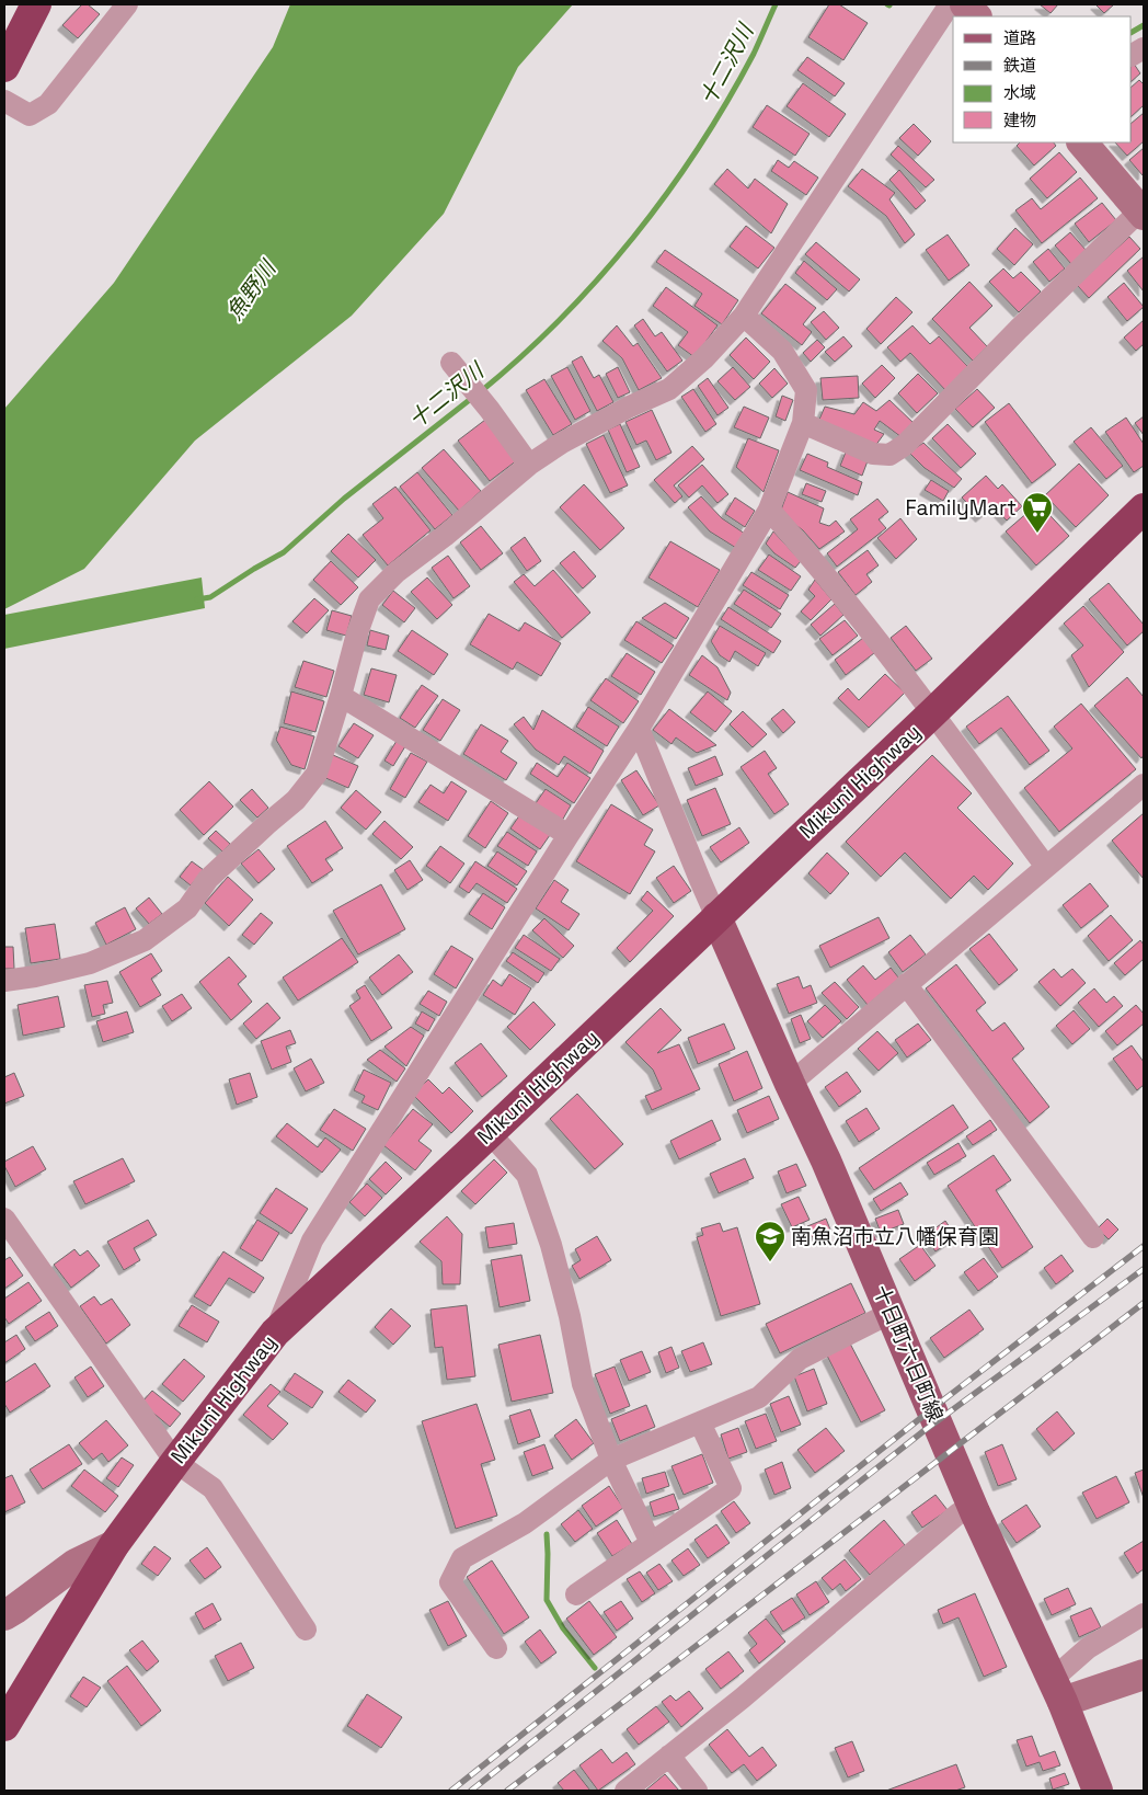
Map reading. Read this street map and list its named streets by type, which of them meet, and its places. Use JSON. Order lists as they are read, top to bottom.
{
  "streets": {
    "highway": ["Mikuni Highway"],
    "main road": ["十日町六日町線"]
  },
  "crossings": [
    ["Mikuni Highway", "十日町六日町線"]
  ],
  "water": ["十二沢川", "魚野川"],
  "places": {
    "supermarket": ["FamilyMart"],
    "school or university": ["南魚沼市立八幡保育園"]
  },
  "legend": [
    "道路",
    "鉄道",
    "水域",
    "建物"
  ]
}
